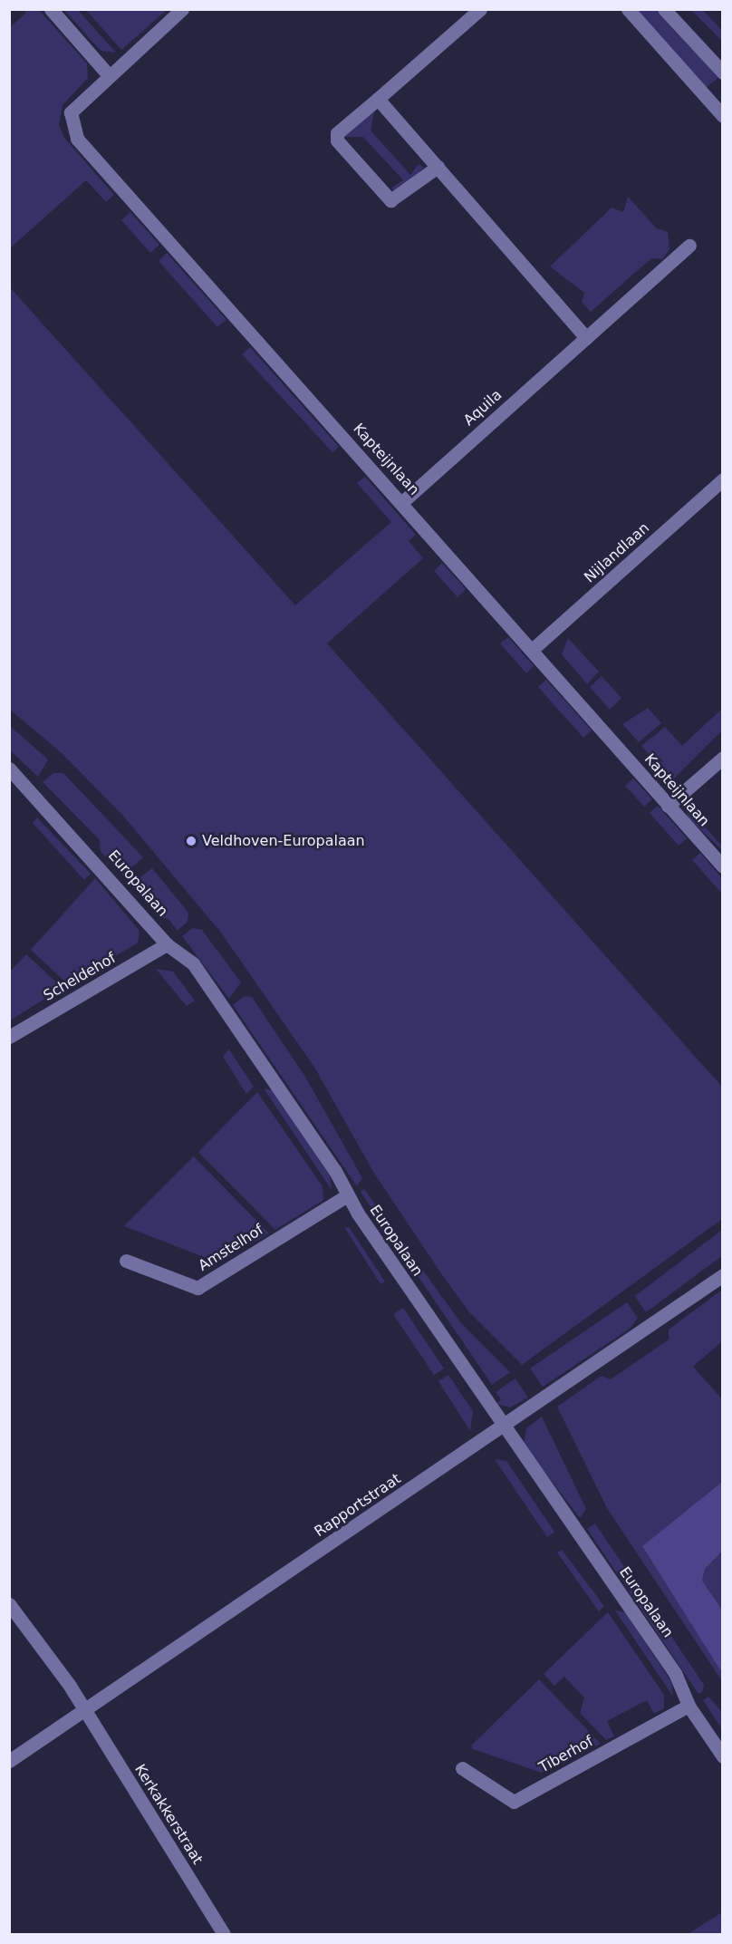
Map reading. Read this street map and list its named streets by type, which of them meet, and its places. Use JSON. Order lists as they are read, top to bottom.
{
  "streets": {
    "street": [
      "Aquila",
      "Kapteijnlaan",
      "Nijlandlaan",
      "Europalaan",
      "Scheldehof",
      "Amstelhof",
      "Rapportstraat",
      "Tiberhof",
      "Kerkakkerstraat"
    ]
  },
  "crossings": [
    ["Aquila", "Kapteijnlaan"],
    ["Kapteijnlaan", "Nijlandlaan"],
    ["Europalaan", "Scheldehof"],
    ["Europalaan", "Amstelhof"],
    ["Europalaan", "Rapportstraat"],
    ["Europalaan", "Tiberhof"],
    ["Rapportstraat", "Kerkakkerstraat"]
  ],
  "places": ["Veldhoven-Europalaan"]
}
